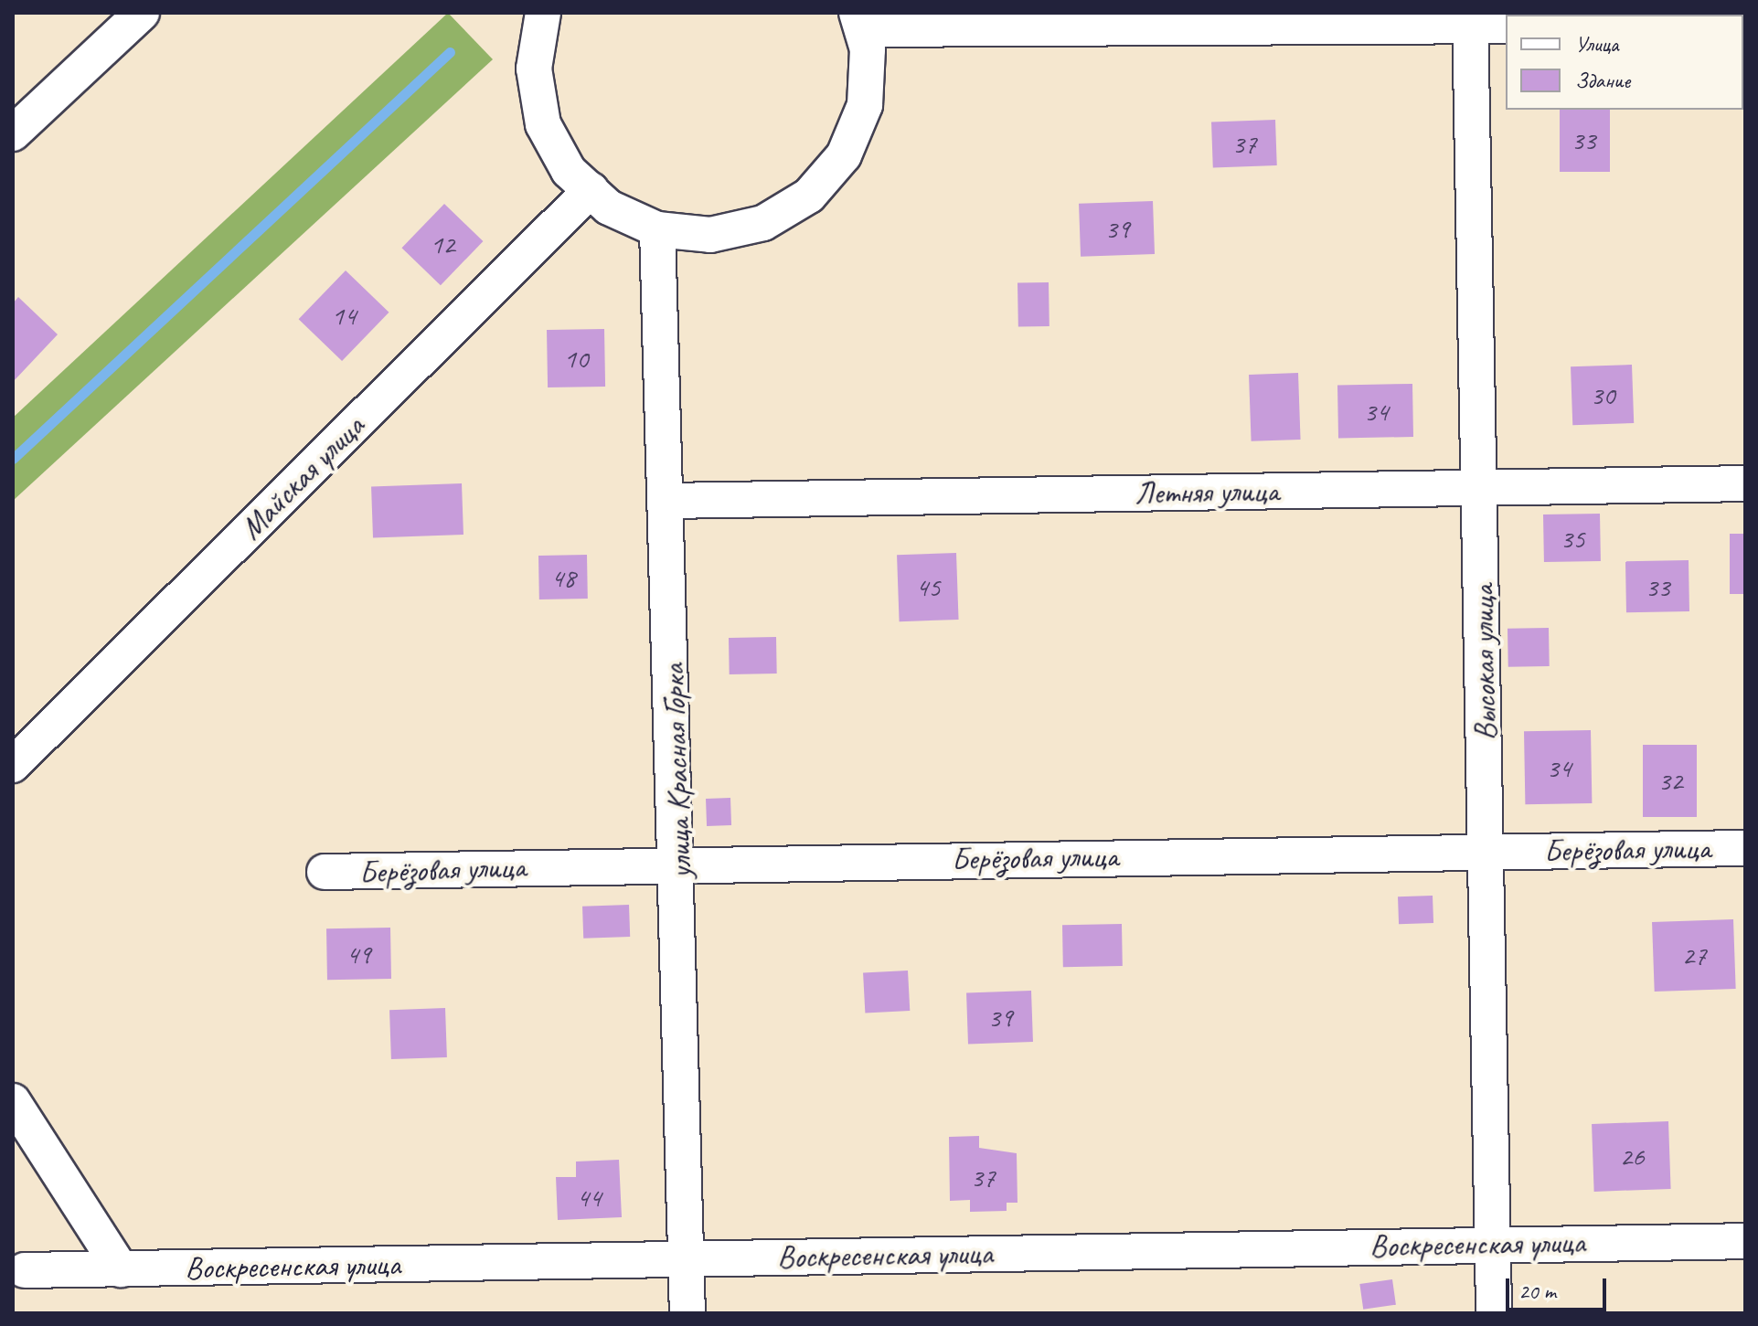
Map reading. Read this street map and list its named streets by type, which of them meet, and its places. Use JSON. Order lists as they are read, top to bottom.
{
  "streets": {
    "street": [
      "Майская улица",
      "Летняя улица",
      "Высокая улица",
      "улица Красная Горка",
      "Берёзовая улица",
      "Воскресенская улица"
    ]
  },
  "crossings": [
    ["Летняя улица", "Высокая улица"],
    ["Летняя улица", "улица Красная Горка"],
    ["Высокая улица", "Берёзовая улица"],
    ["Высокая улица", "Воскресенская улица"],
    ["улица Красная Горка", "Берёзовая улица"],
    ["улица Красная Горка", "Воскресенская улица"]
  ],
  "house_numbers": [
    "33",
    "37",
    "39",
    "12",
    "14",
    "10",
    "30",
    "34",
    "35",
    "48",
    "45",
    "33",
    "34",
    "32",
    "49",
    "27",
    "39",
    "26",
    "37",
    "44"
  ],
  "legend": ["Улица", "Здание"],
  "scale_bar": "20 m"
}
